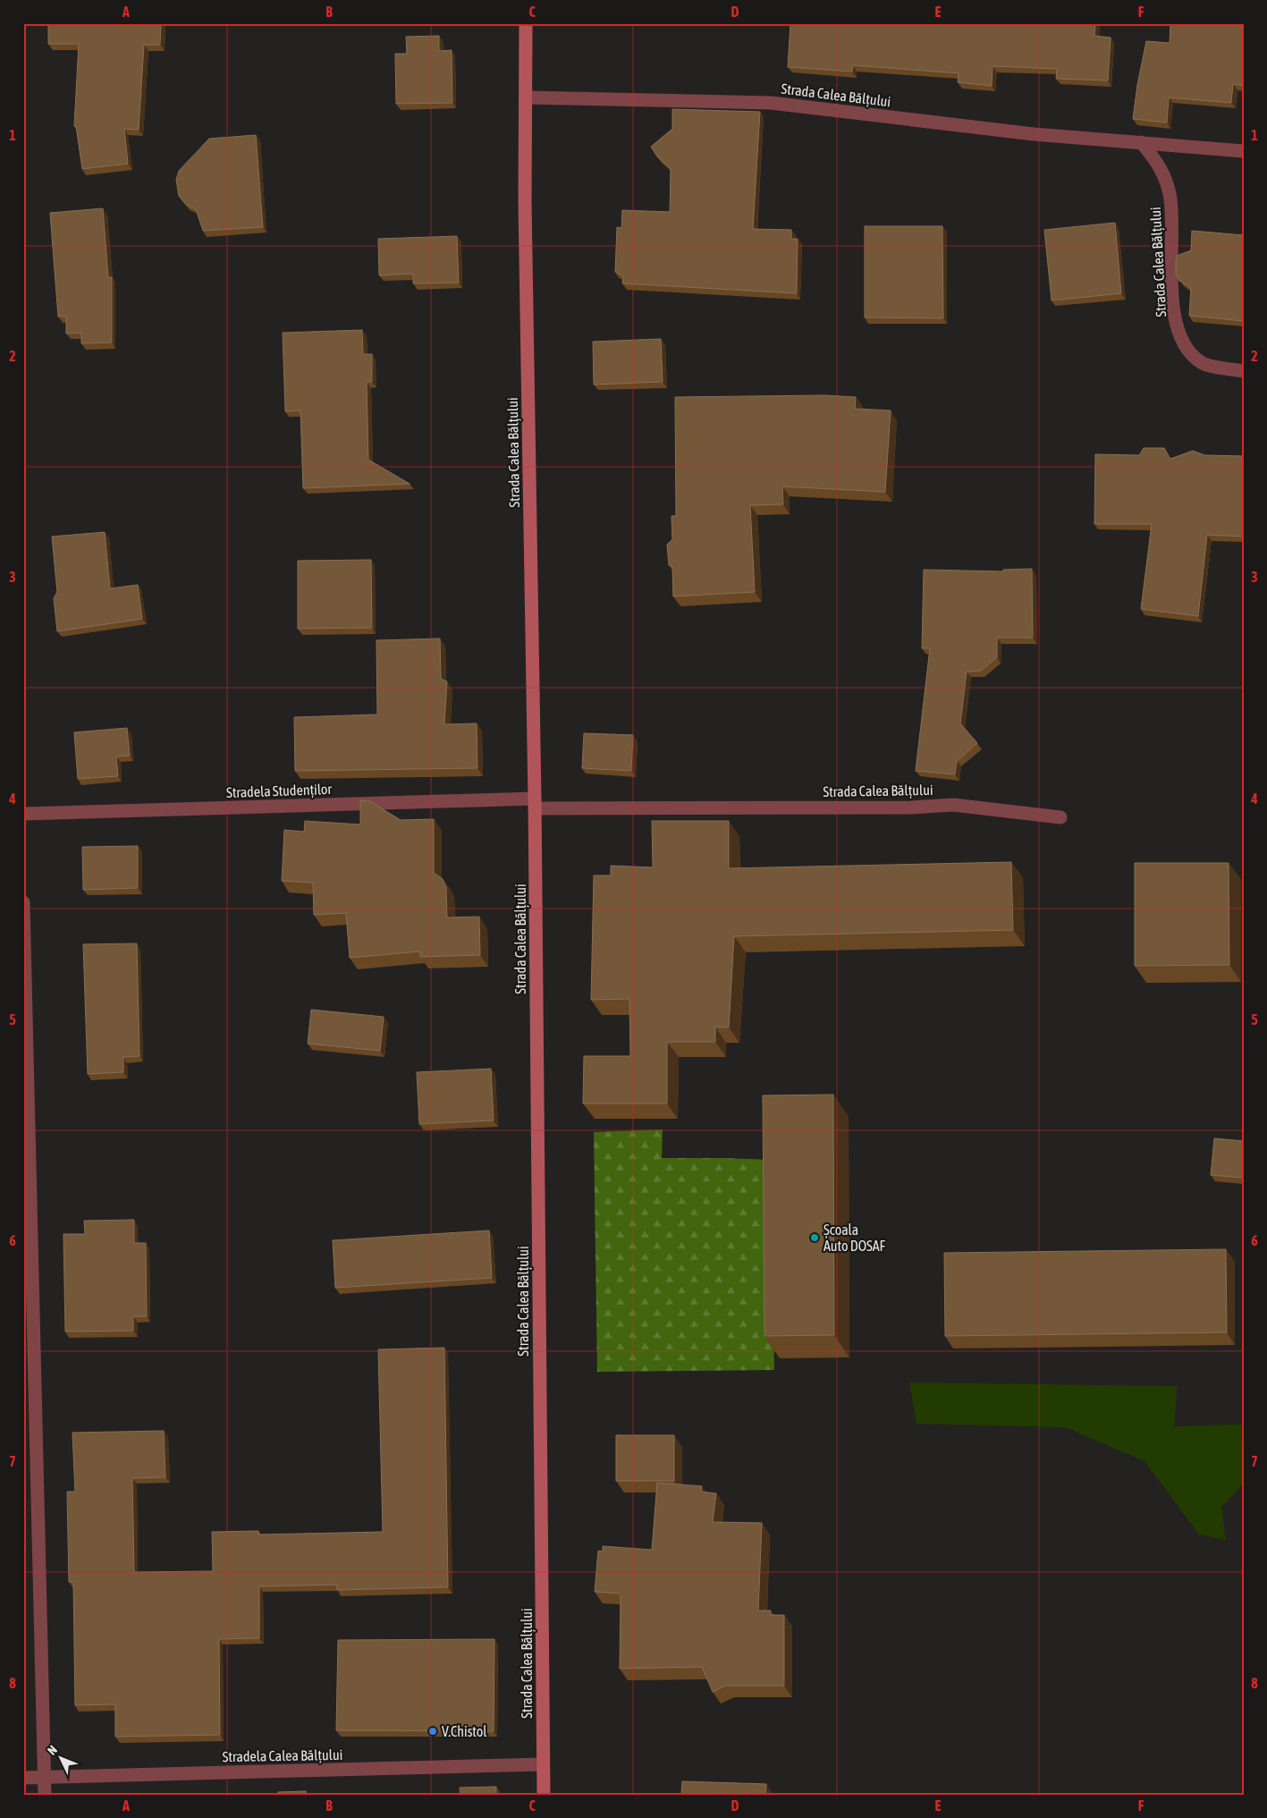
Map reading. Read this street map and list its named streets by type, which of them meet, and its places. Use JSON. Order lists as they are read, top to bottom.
{
  "streets": {
    "main road": ["Strada Calea Bălțului"],
    "street": ["Stradela Studenților", "Stradela Calea Bălțului"]
  },
  "crossings": [
    ["Strada Calea Bălțului", "Stradela Studenților"],
    ["Strada Calea Bălțului", "Stradela Calea Bălțului"]
  ],
  "places": ["Școala Auto DOSAF", "V.Chistol"],
  "north": "top left",
  "grid": {
    "columns": [
      "A",
      "B",
      "C",
      "D",
      "E",
      "F"
    ],
    "rows": [
      "1",
      "2",
      "3",
      "4",
      "5",
      "6",
      "7",
      "8"
    ]
  }
}
